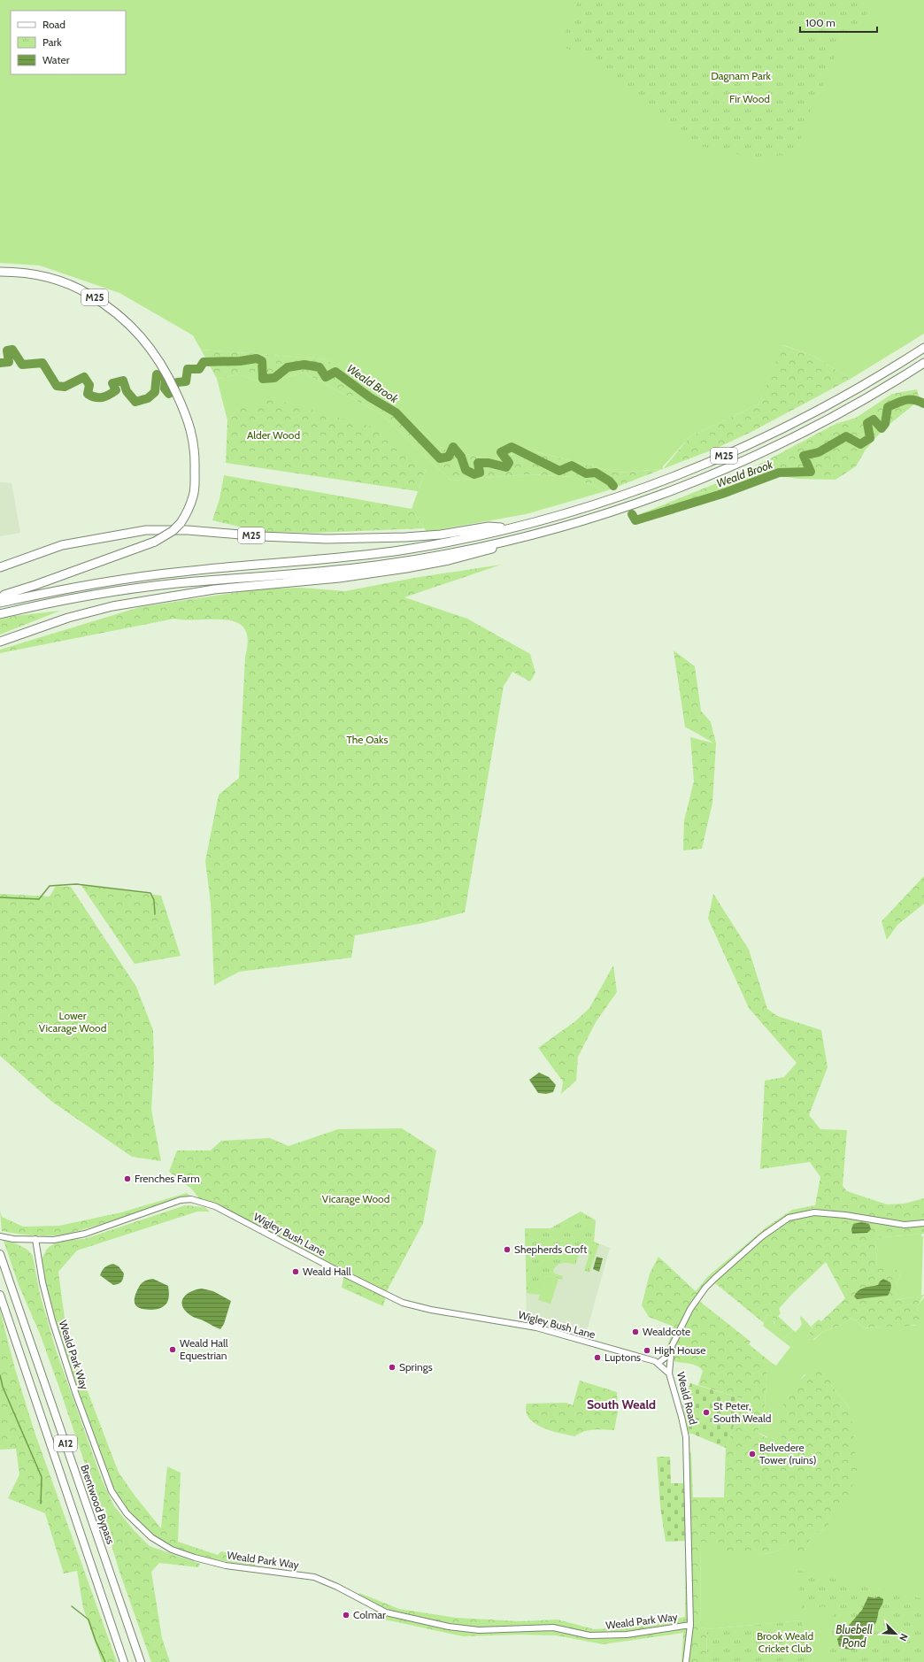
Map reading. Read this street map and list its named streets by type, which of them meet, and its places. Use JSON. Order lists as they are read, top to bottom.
{
  "streets": {
    "highway": ["M25", "A12", "Brentwood Bypass"],
    "street": ["Wigley Bush Lane", "Weald Park Way", "Weald Road"]
  },
  "crossings": [
    ["Wigley Bush Lane", "Weald Park Way"],
    ["Wigley Bush Lane", "Weald Road"],
    ["Weald Park Way", "Weald Road"]
  ],
  "districts": ["South Weald"],
  "water": ["Weald Brook", "Bluebell Pond"],
  "parks": [
    "Dagnam Park",
    "Fir Wood",
    "Alder Wood",
    "The Oaks",
    "Lower Vicarage Wood",
    "Vicarage Wood",
    "Brook Weald Cricket Club"
  ],
  "places": [
    "Frenches Farm",
    "Shepherds Croft",
    "Weald Hall",
    "Wealdcote",
    "Weald Hall Equestrian",
    "High House",
    "Luptons",
    "Springs",
    "St Peter, South Weald",
    "Belvedere Tower (ruins)",
    "Colmar"
  ],
  "legend": ["Road", "Park", "Water"],
  "scale_bar": "100 m",
  "north": "bottom right"
}
